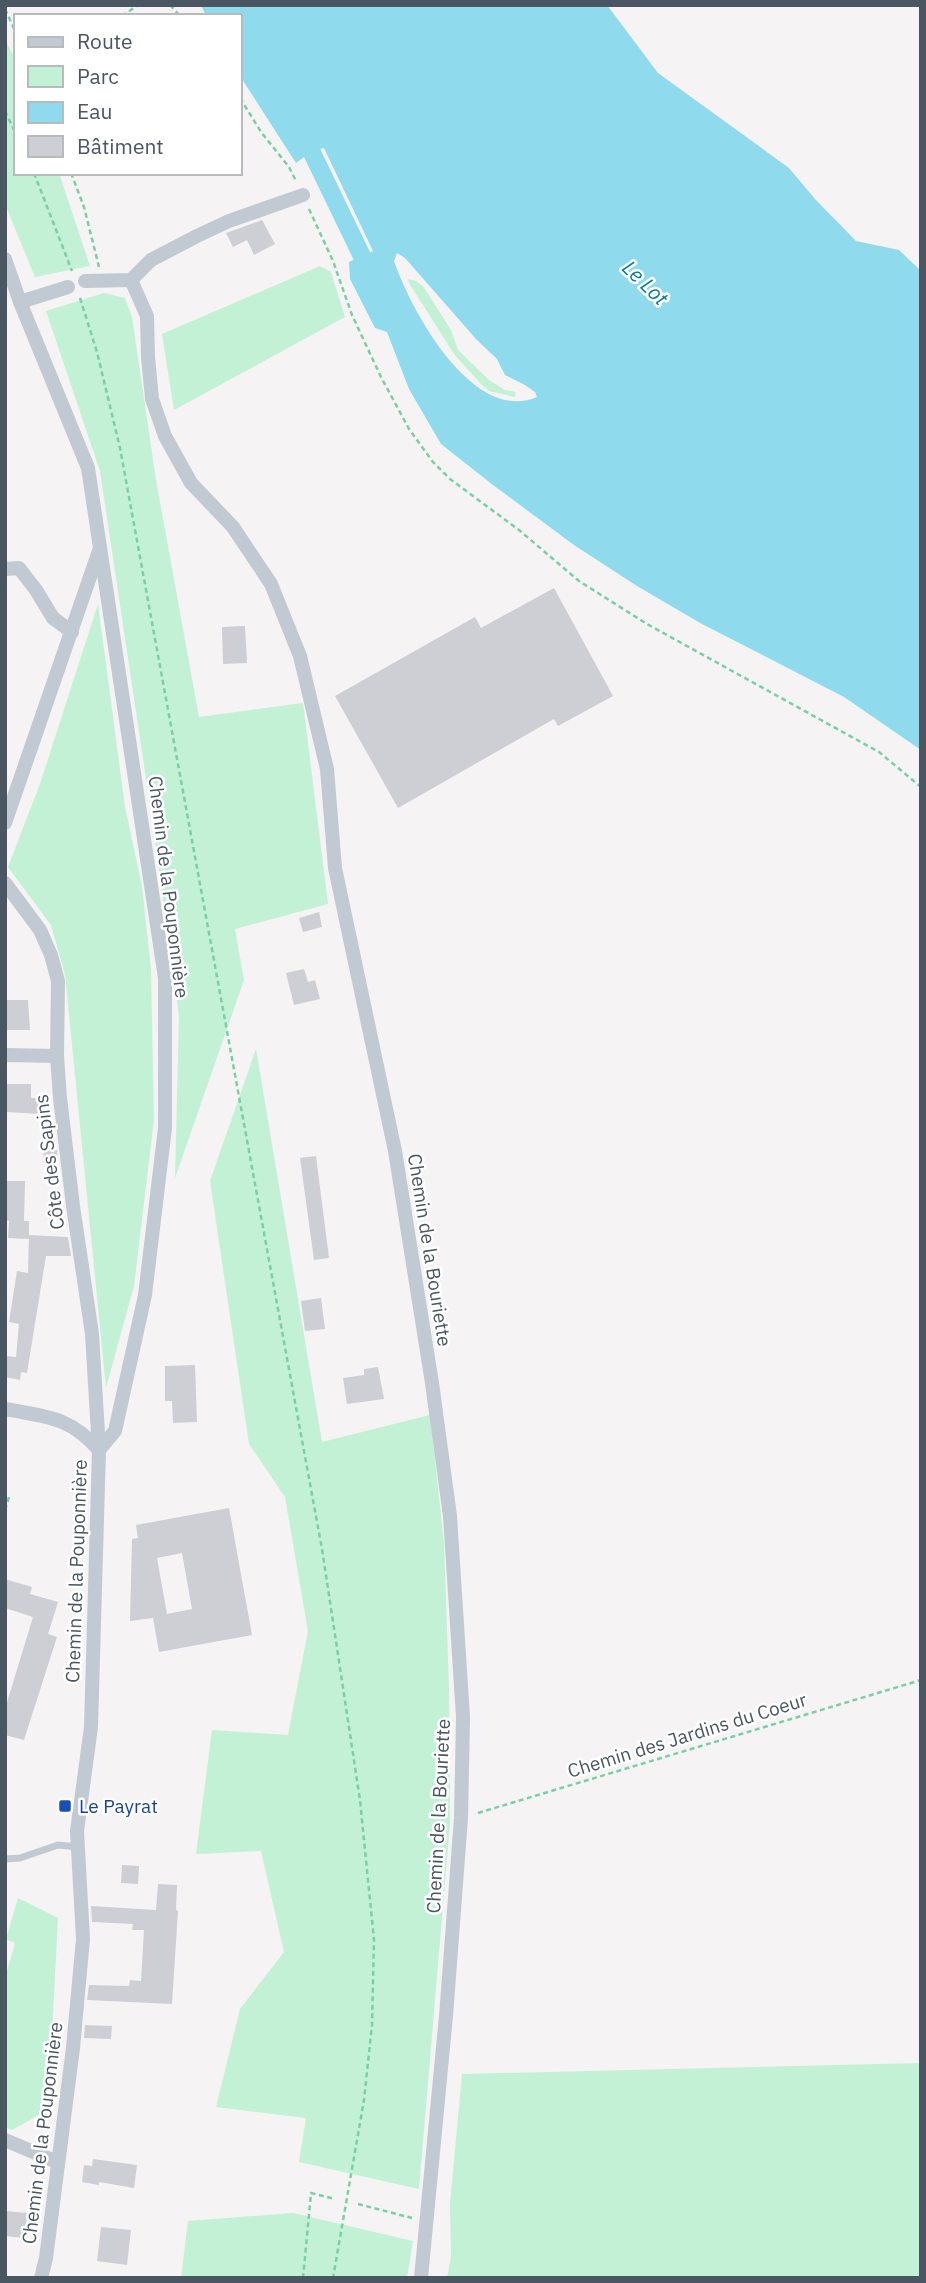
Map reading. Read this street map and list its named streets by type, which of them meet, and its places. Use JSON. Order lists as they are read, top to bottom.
{
  "streets": {
    "street": ["Chemin de la Pouponnière", "Côte des Sapins", "Chemin de la Bouriette"],
    "path": ["Chemin des Jardins du Coeur"]
  },
  "crossings": [
    ["Chemin de la Pouponnière", "Côte des Sapins"],
    ["Chemin de la Bouriette", "Chemin des Jardins du Coeur"]
  ],
  "water": ["Le Lot"],
  "places": {
    "transit": ["Le Payrat"]
  },
  "legend": [
    "Route",
    "Parc",
    "Eau",
    "Bâtiment"
  ]
}
